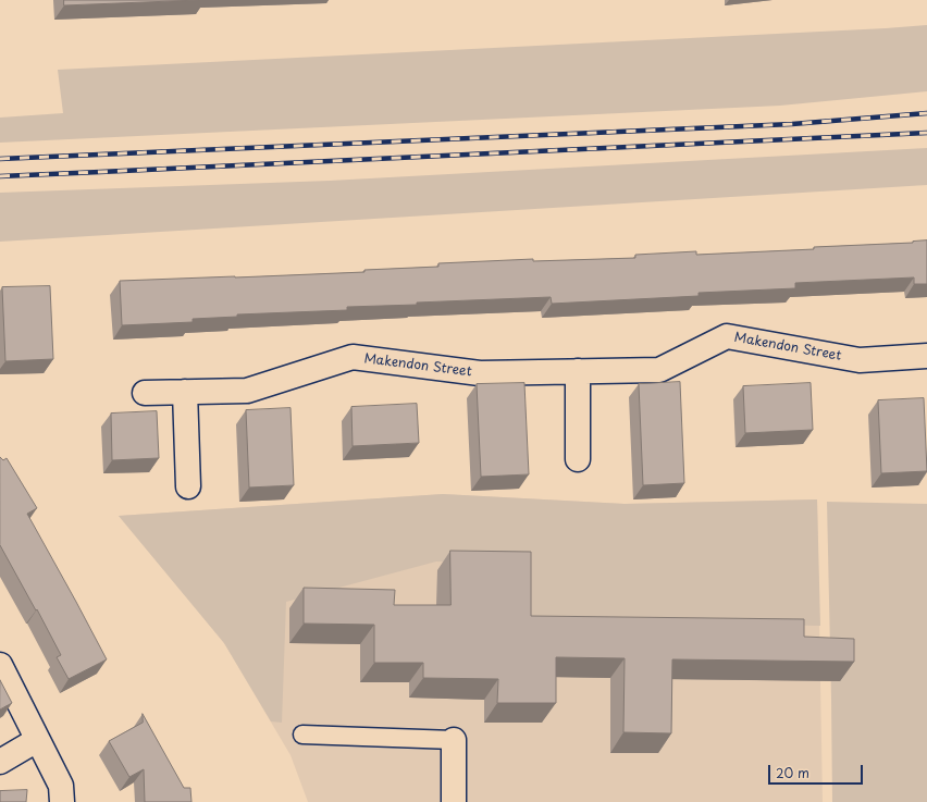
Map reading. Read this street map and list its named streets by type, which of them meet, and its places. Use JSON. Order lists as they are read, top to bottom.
{
  "streets": {
    "street": ["Makendon Street"]
  },
  "scale_bar": "20 m"
}
